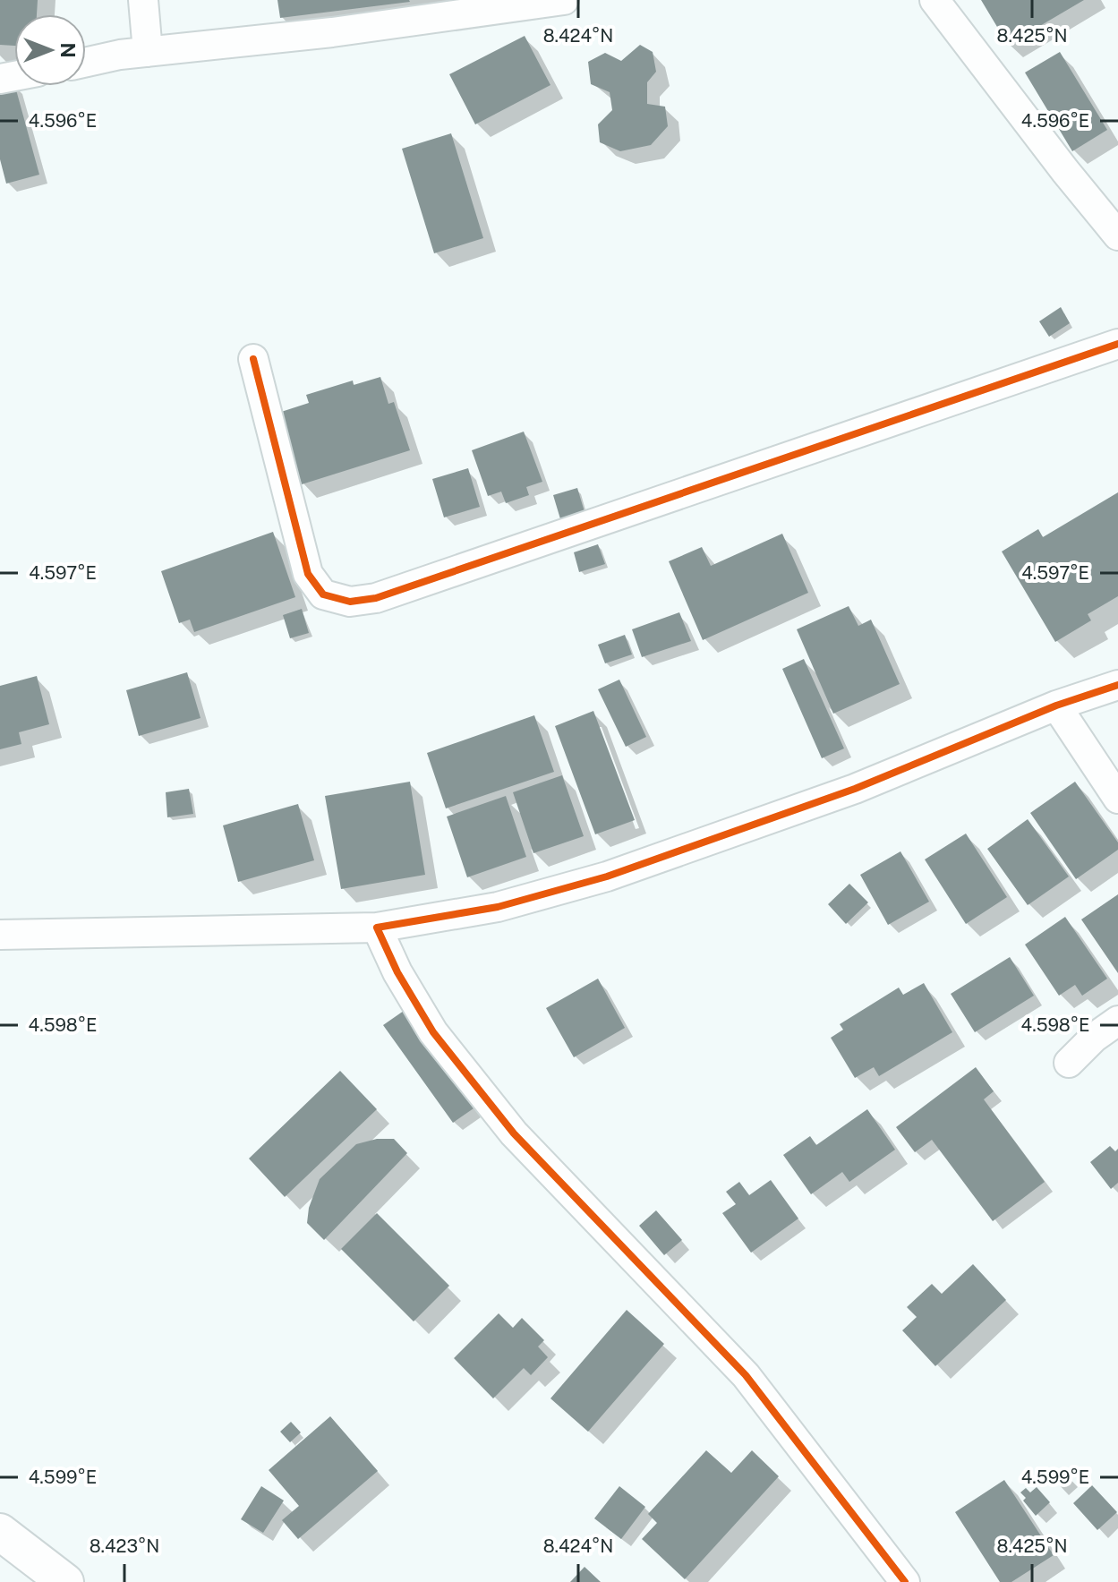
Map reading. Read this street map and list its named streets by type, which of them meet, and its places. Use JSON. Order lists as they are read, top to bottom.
{
  "north": "right",
  "coordinates": [
    "8.424°N",
    "8.425°N",
    "4.596°E",
    "4.597°E",
    "4.598°E",
    "4.599°E",
    "8.423°N"
  ]
}
